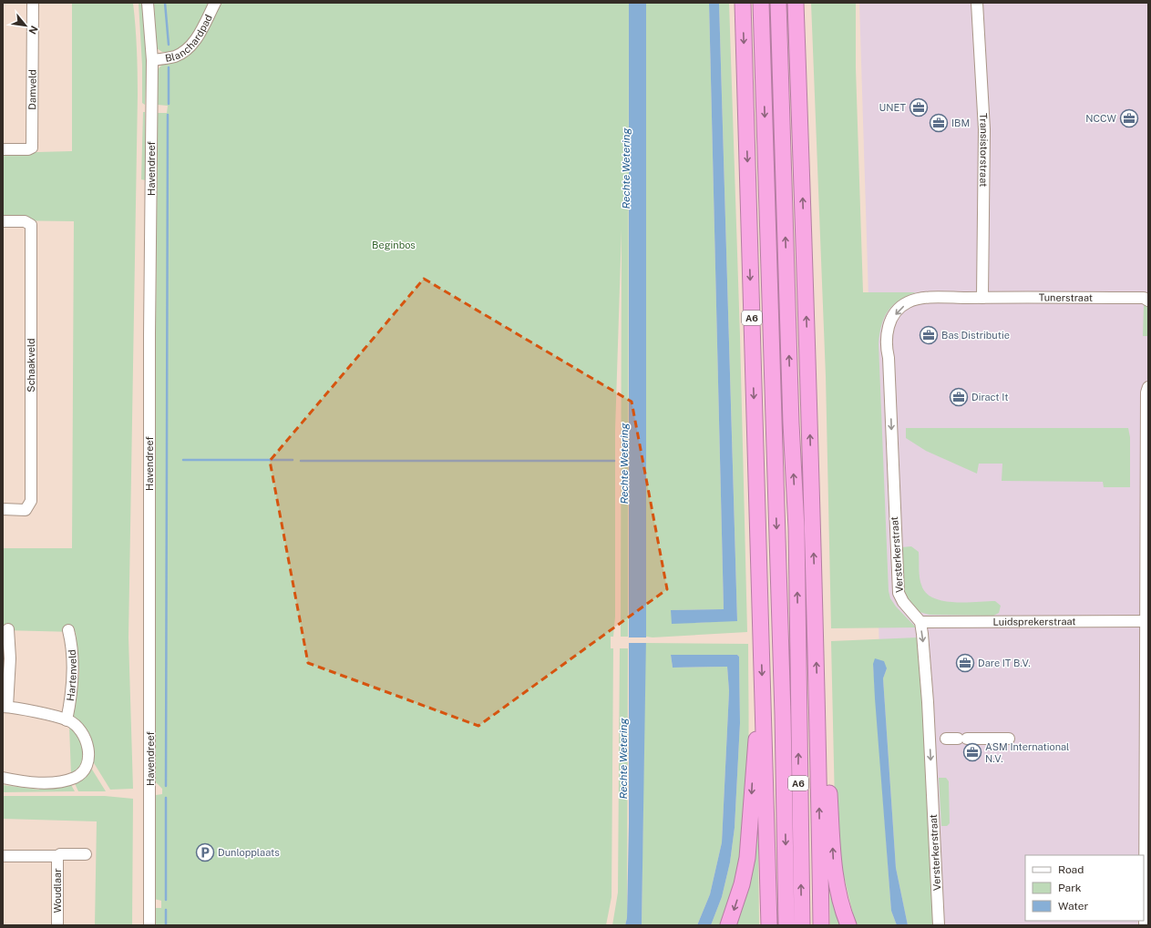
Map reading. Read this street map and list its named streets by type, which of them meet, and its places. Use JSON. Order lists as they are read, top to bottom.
{
  "streets": {
    "highway": ["A6"],
    "street": [
      "Blanchardpad",
      "Damveld",
      "Transistorstraat",
      "Havendreef",
      "Tunerstraat",
      "Schaakveld",
      "Versterkerstraat",
      "Luidsprekerstraat",
      "Hartenveld",
      "Woudlaar"
    ]
  },
  "crossings": [
    ["Blanchardpad", "Havendreef"],
    ["Transistorstraat", "Tunerstraat"],
    ["Transistorstraat", "Versterkerstraat"],
    ["Tunerstraat", "Versterkerstraat"],
    ["Versterkerstraat", "Luidsprekerstraat"]
  ],
  "one_way": ["Versterkerstraat"],
  "water": ["Rechte Wetering"],
  "parks": ["Beginbos"],
  "places": {
    "office": [
      "UNET",
      "NCCW",
      "IBM",
      "Bas Distributie",
      "Diract It",
      "Dare IT B.V.",
      "ASM International N.V."
    ],
    "parking": ["Dunlopplaats"]
  },
  "legend": ["Road", "Park", "Water"],
  "north": "bottom right"
}
